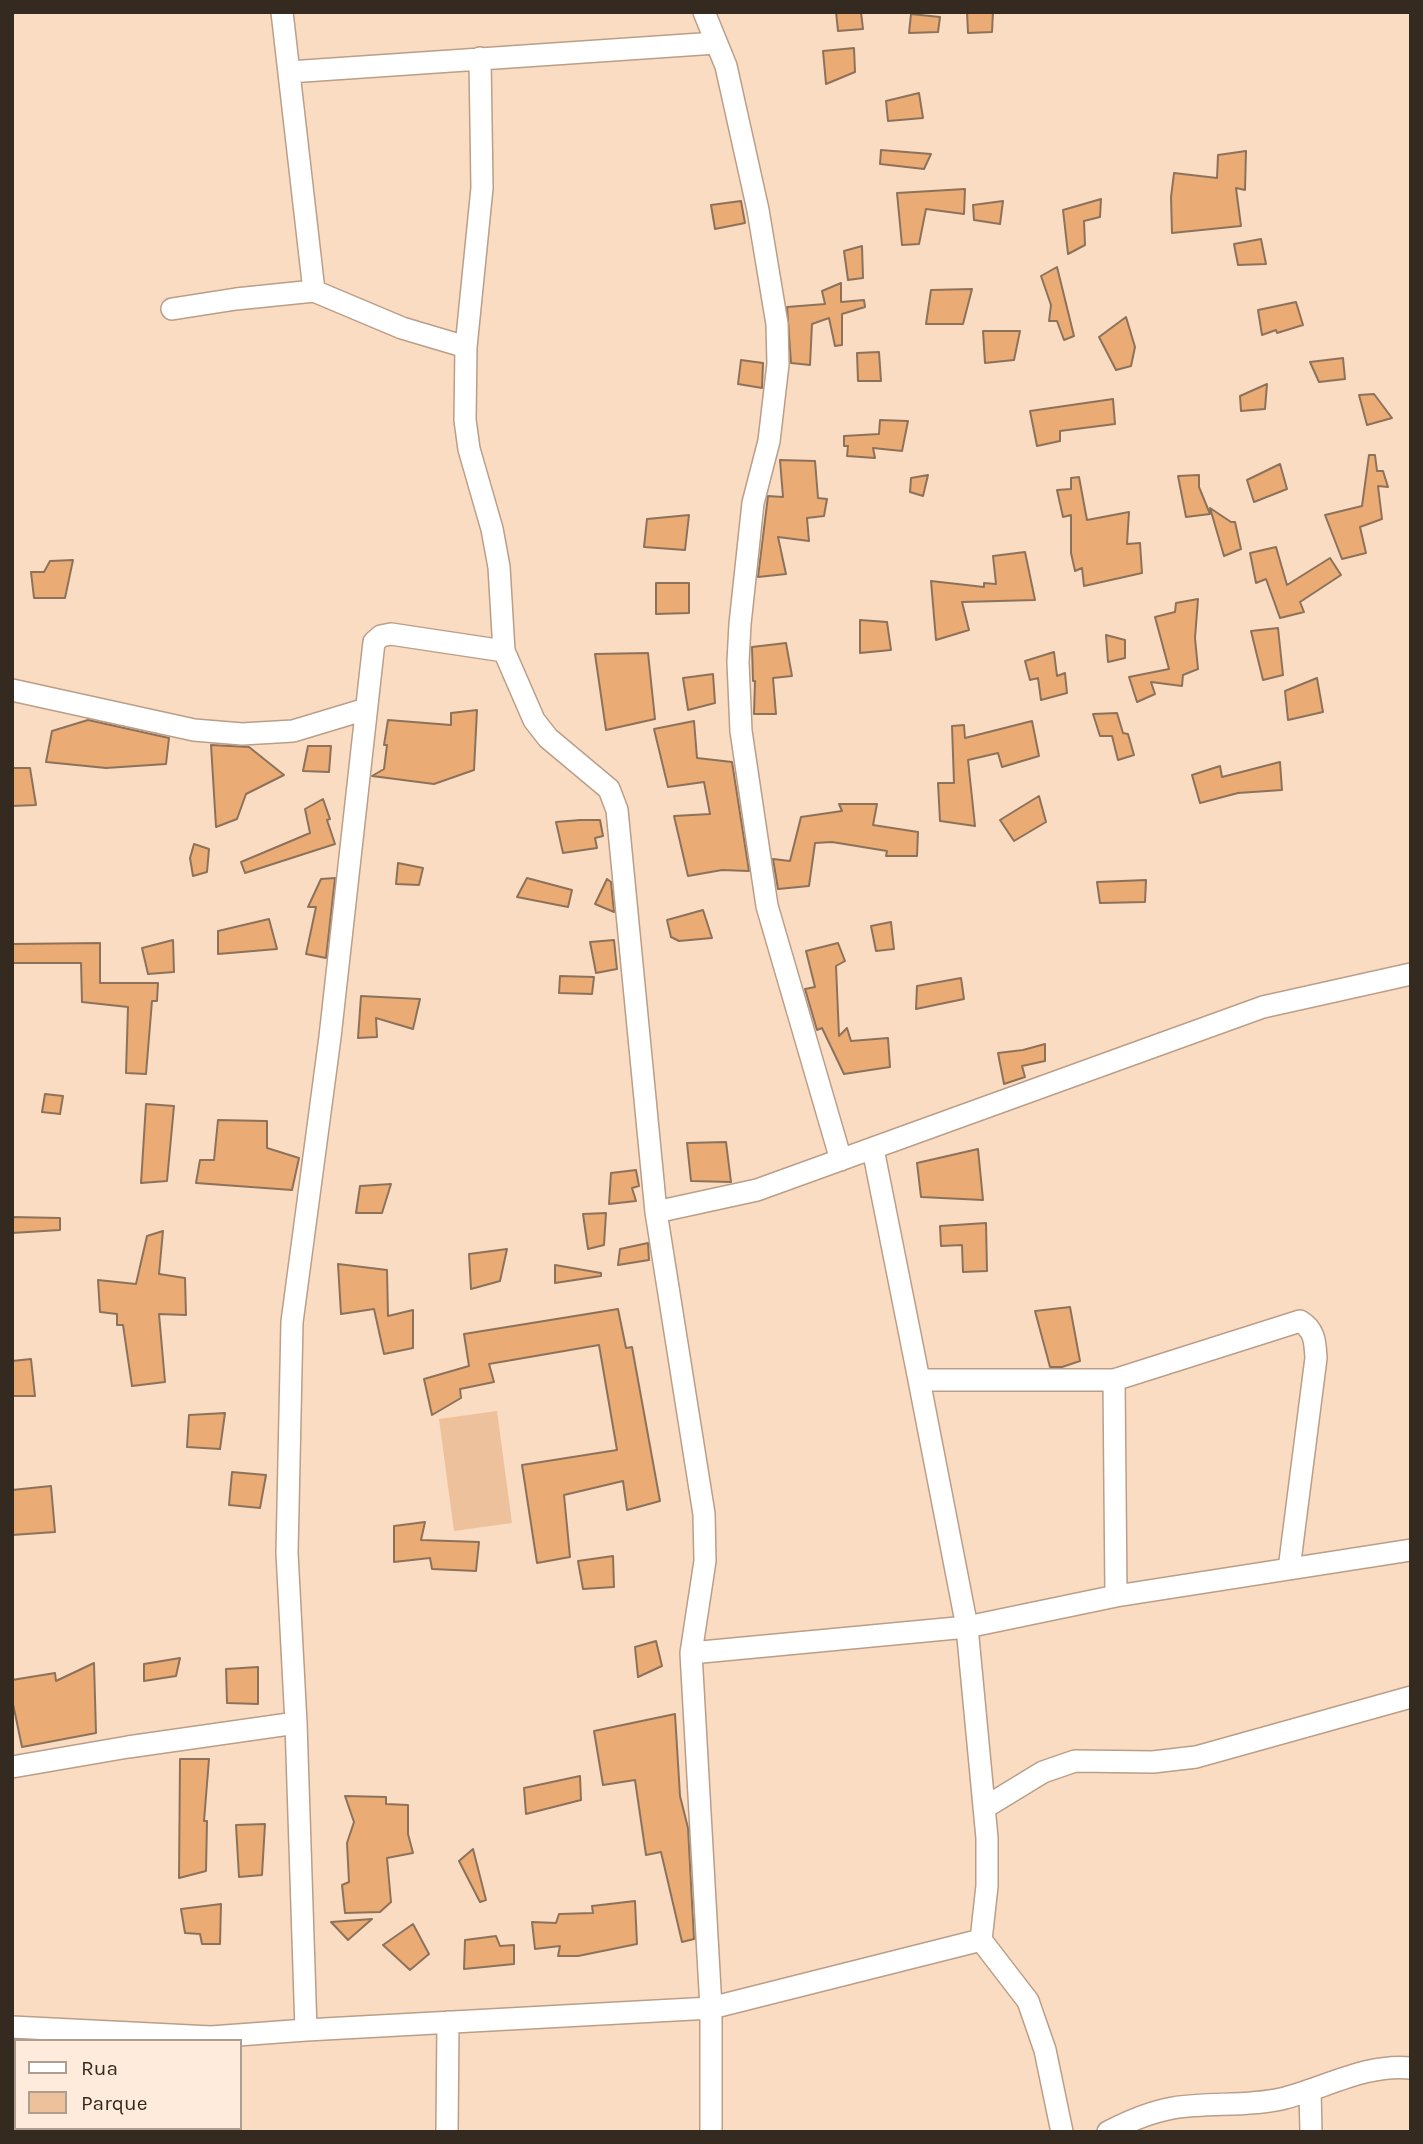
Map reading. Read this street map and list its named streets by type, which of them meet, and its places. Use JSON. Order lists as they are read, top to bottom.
{
  "legend": ["Rua", "Parque"]
}
